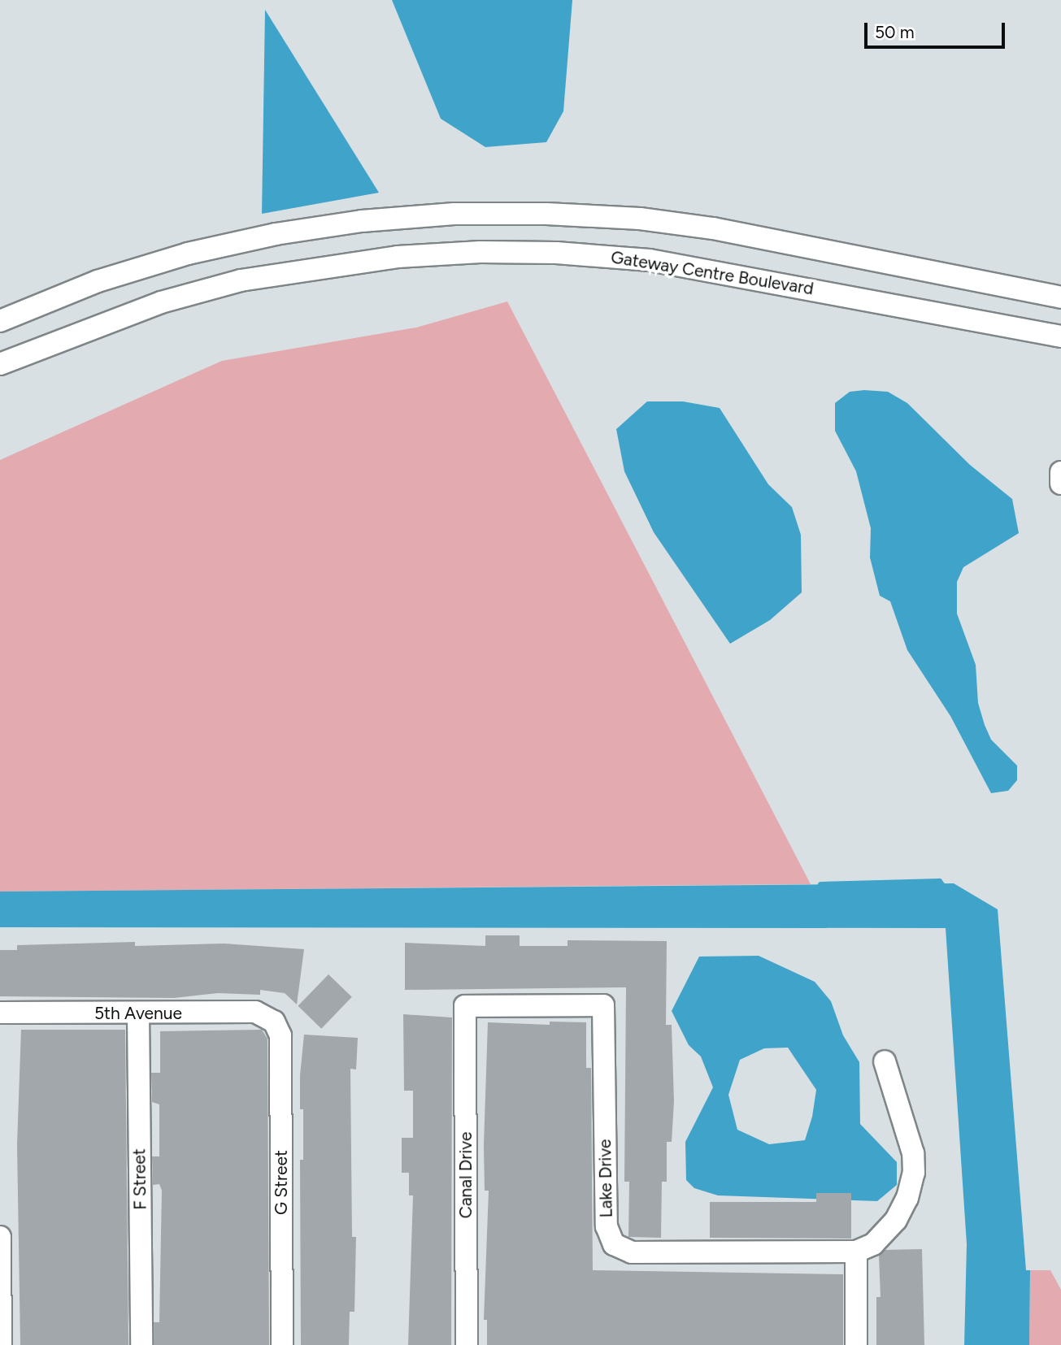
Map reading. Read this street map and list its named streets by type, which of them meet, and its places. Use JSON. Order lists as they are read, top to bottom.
{
  "streets": {
    "street": [
      "Gateway Centre Boulevard",
      "5th Avenue",
      "Canal Drive",
      "Lake Drive",
      "F Street",
      "G Street"
    ]
  },
  "crossings": [
    ["5th Avenue", "F Street"],
    ["5th Avenue", "G Street"],
    ["Canal Drive", "Lake Drive"]
  ],
  "scale_bar": "50 m"
}
